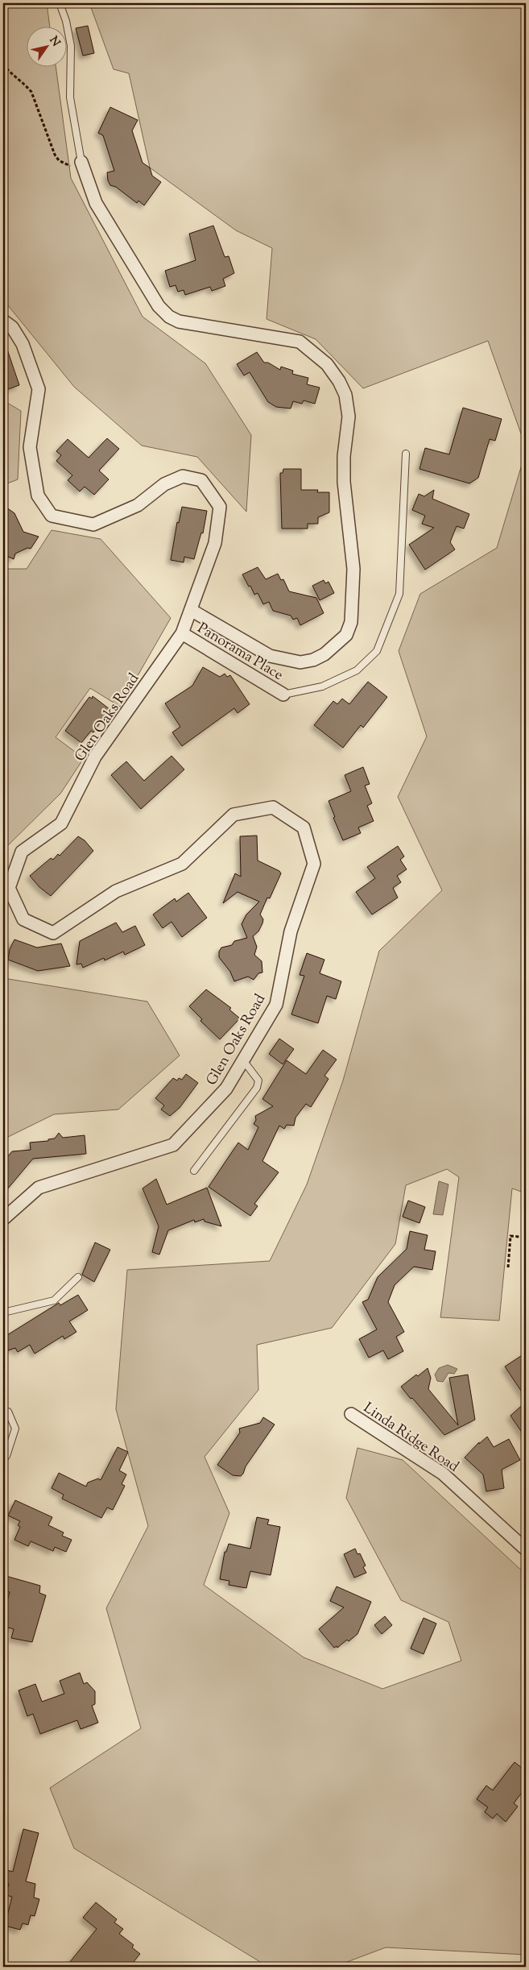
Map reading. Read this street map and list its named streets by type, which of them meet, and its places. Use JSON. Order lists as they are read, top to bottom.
{
  "streets": {
    "street": ["Panorama Place", "Glen Oaks Road", "Linda Ridge Road"]
  },
  "crossings": [
    ["Panorama Place", "Glen Oaks Road"]
  ],
  "north": "top right"
}
